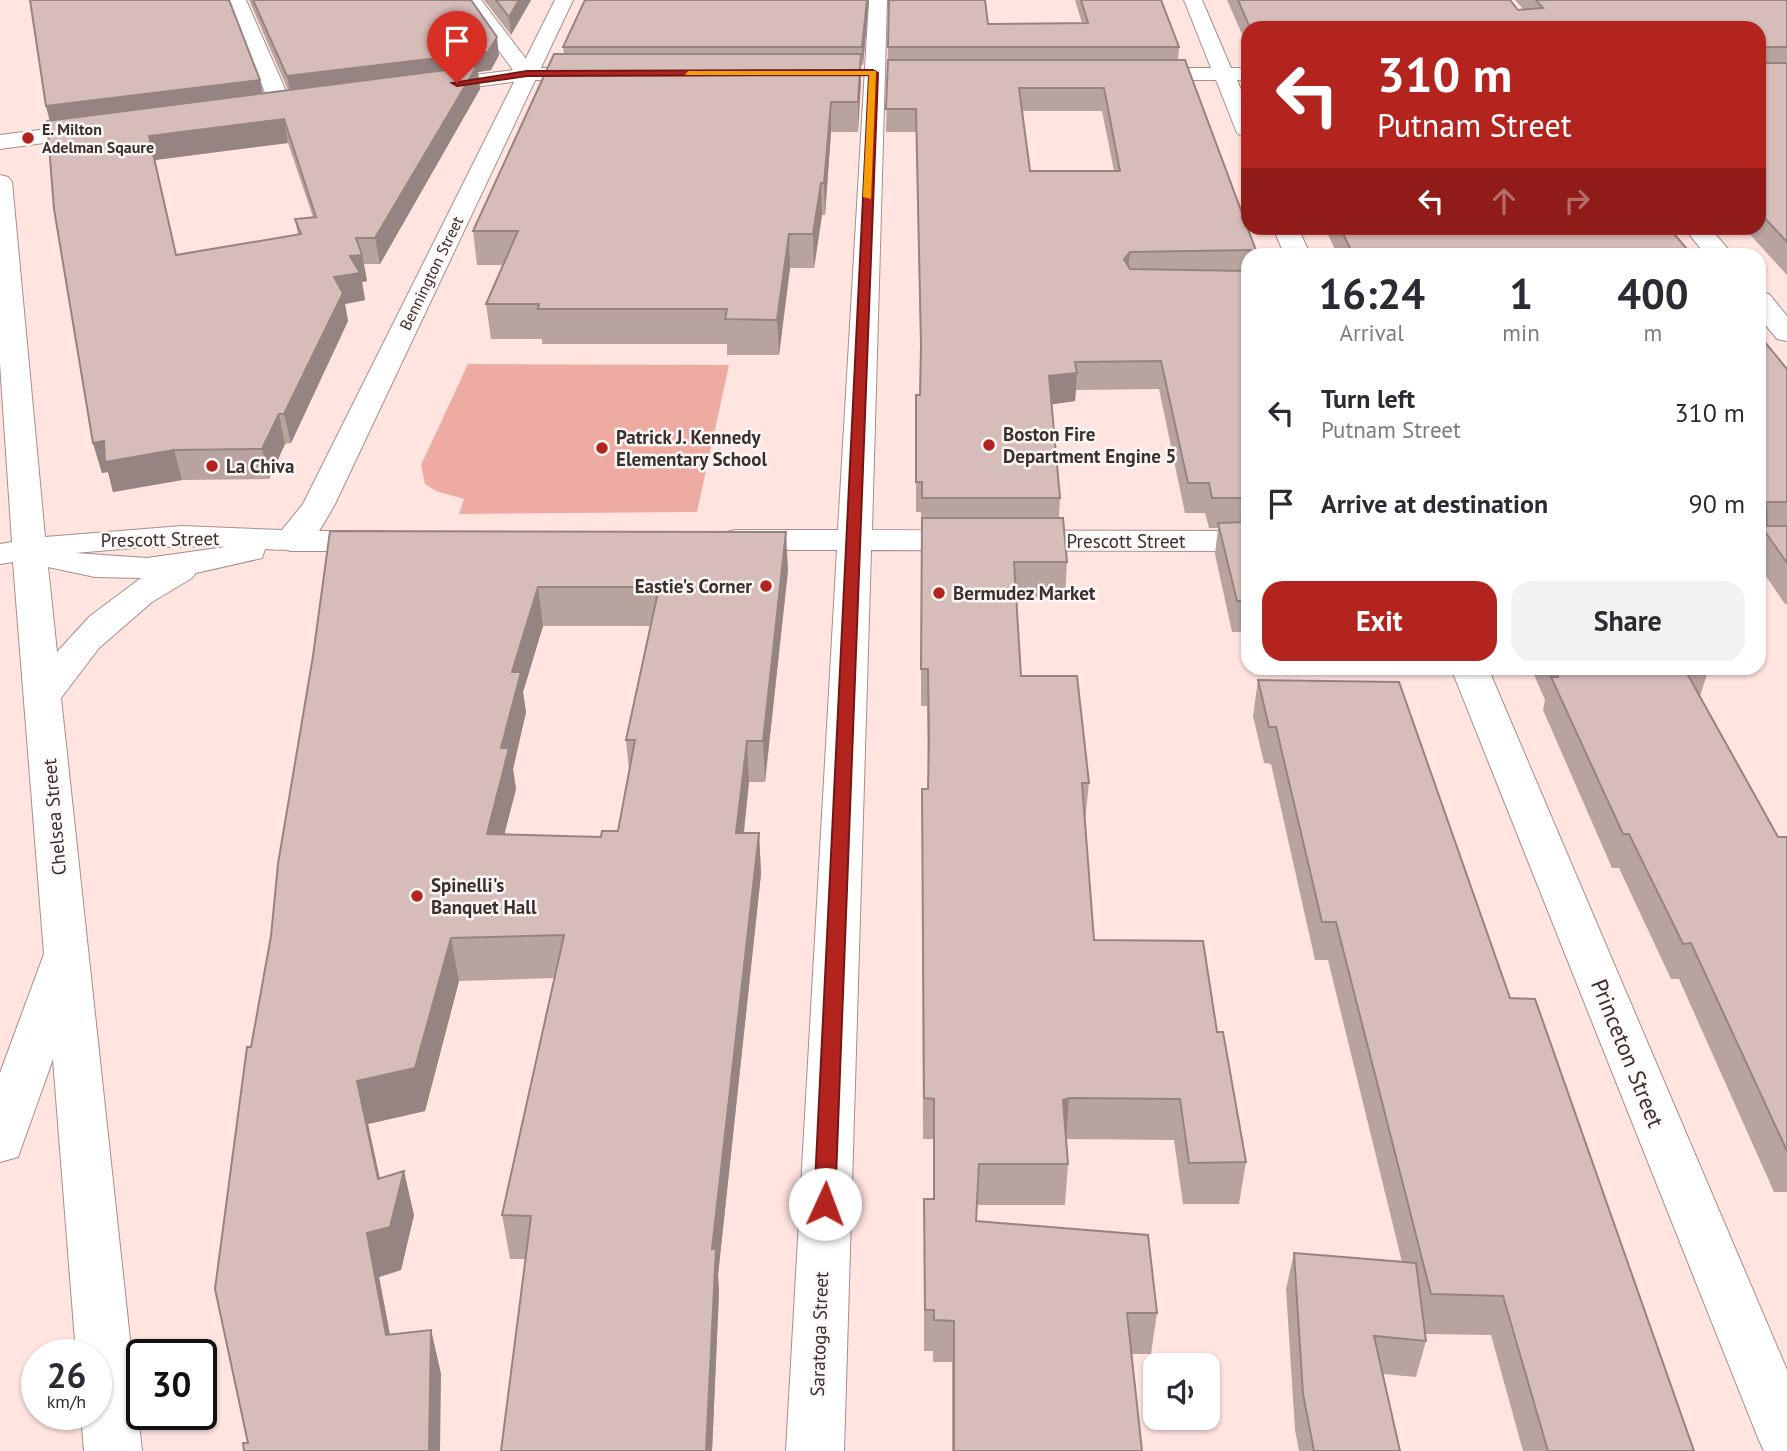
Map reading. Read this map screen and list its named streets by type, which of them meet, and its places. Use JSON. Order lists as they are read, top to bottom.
{
  "streets": {
    "street": [
      "Bennington Street",
      "Prescott Street",
      "Chelsea Street",
      "Princeton Street",
      "Saratoga Street"
    ]
  },
  "crossings": [
    ["Bennington Street", "Prescott Street"],
    ["Prescott Street", "Chelsea Street"],
    ["Prescott Street", "Saratoga Street"]
  ],
  "places": [
    "E. Milton Adelman Sqaure",
    "Boston Fire Department Engine 5",
    "Patrick J. Kennedy Elementary School",
    "La Chiva",
    "Eastie's Corner",
    "Bermudez Market",
    "Spinelli's Banquet Hall"
  ],
  "page": {
    "turn": ["310 m", "Putnam Street"],
    "eta": [
      "16:24",
      "Arrival",
      "1",
      "min",
      "400",
      "m"
    ],
    "list": [
      {
        "name": "Turn left",
        "note": "Putnam Street",
        "value": "310 m"
      },
      {
        "name": "Arrive at destination",
        "value": "90 m"
      }
    ],
    "buttons": ["Exit", "Share"],
    "speed": "26 km/h",
    "limit": "30"
  }
}
